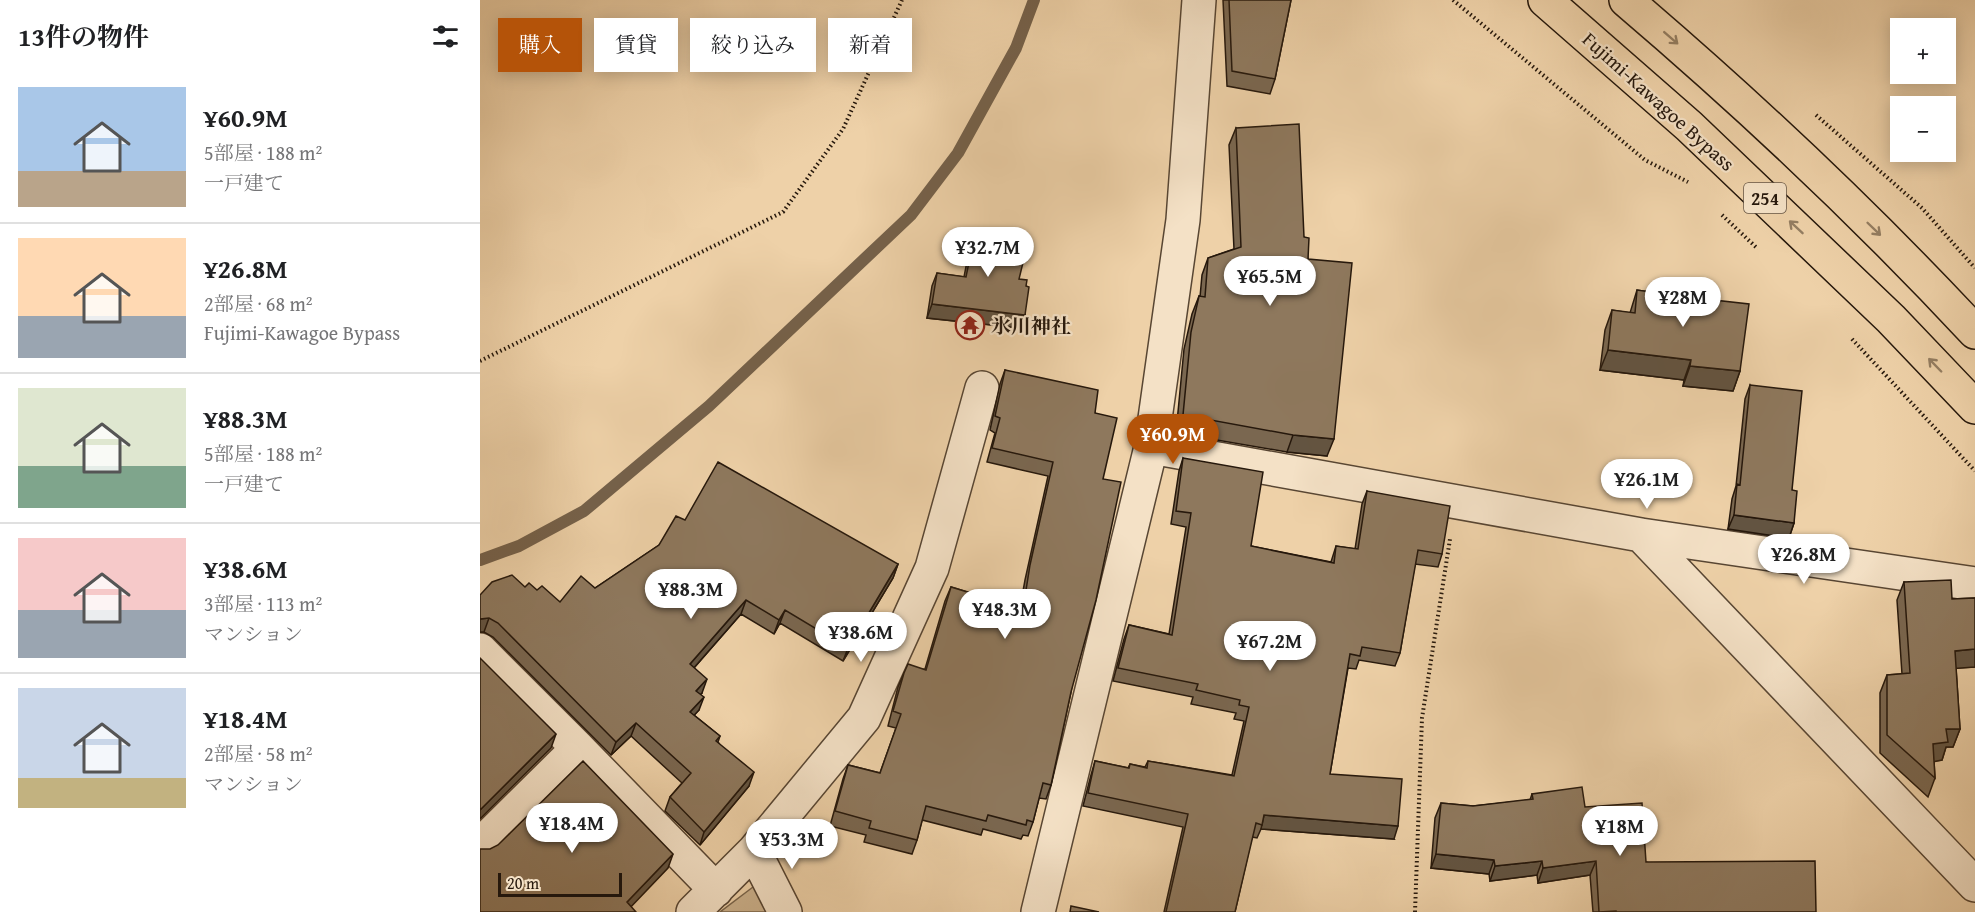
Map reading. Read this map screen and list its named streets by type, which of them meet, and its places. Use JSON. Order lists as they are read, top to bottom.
{
  "streets": {
    "highway": ["Fujimi-Kawagoe Bypass", "254"]
  },
  "places": {
    "temple": ["氷川神社"]
  },
  "scale_bar": "20 m",
  "page": {
    "heading": "13件の物件",
    "map_buttons": ["+", "−"],
    "chip": [
      "購入",
      "賃貸",
      "絞り込み",
      "新着"
    ],
    "list": [
      {
        "name": "¥60.9M",
        "note": "5部屋 · 188 m² · 一戸建て"
      },
      {
        "name": "¥26.8M",
        "note": "2部屋 · 68 m² · Fujimi-Kawagoe Bypass"
      },
      {
        "name": "¥88.3M",
        "note": "5部屋 · 188 m² · 一戸建て"
      },
      {
        "name": "¥38.6M",
        "note": "3部屋 · 113 m² · マンション"
      },
      {
        "name": "¥18.4M",
        "note": "2部屋 · 58 m² · マンション"
      }
    ],
    "price": [
      "¥32.7M",
      "¥65.5M",
      "¥28M",
      "¥60.9M",
      "¥26.1M",
      "¥26.8M",
      "¥88.3M",
      "¥48.3M",
      "¥38.6M",
      "¥67.2M",
      "¥18.4M",
      "¥18M",
      "¥53.3M"
    ],
    "scale": "20 m"
  }
}
